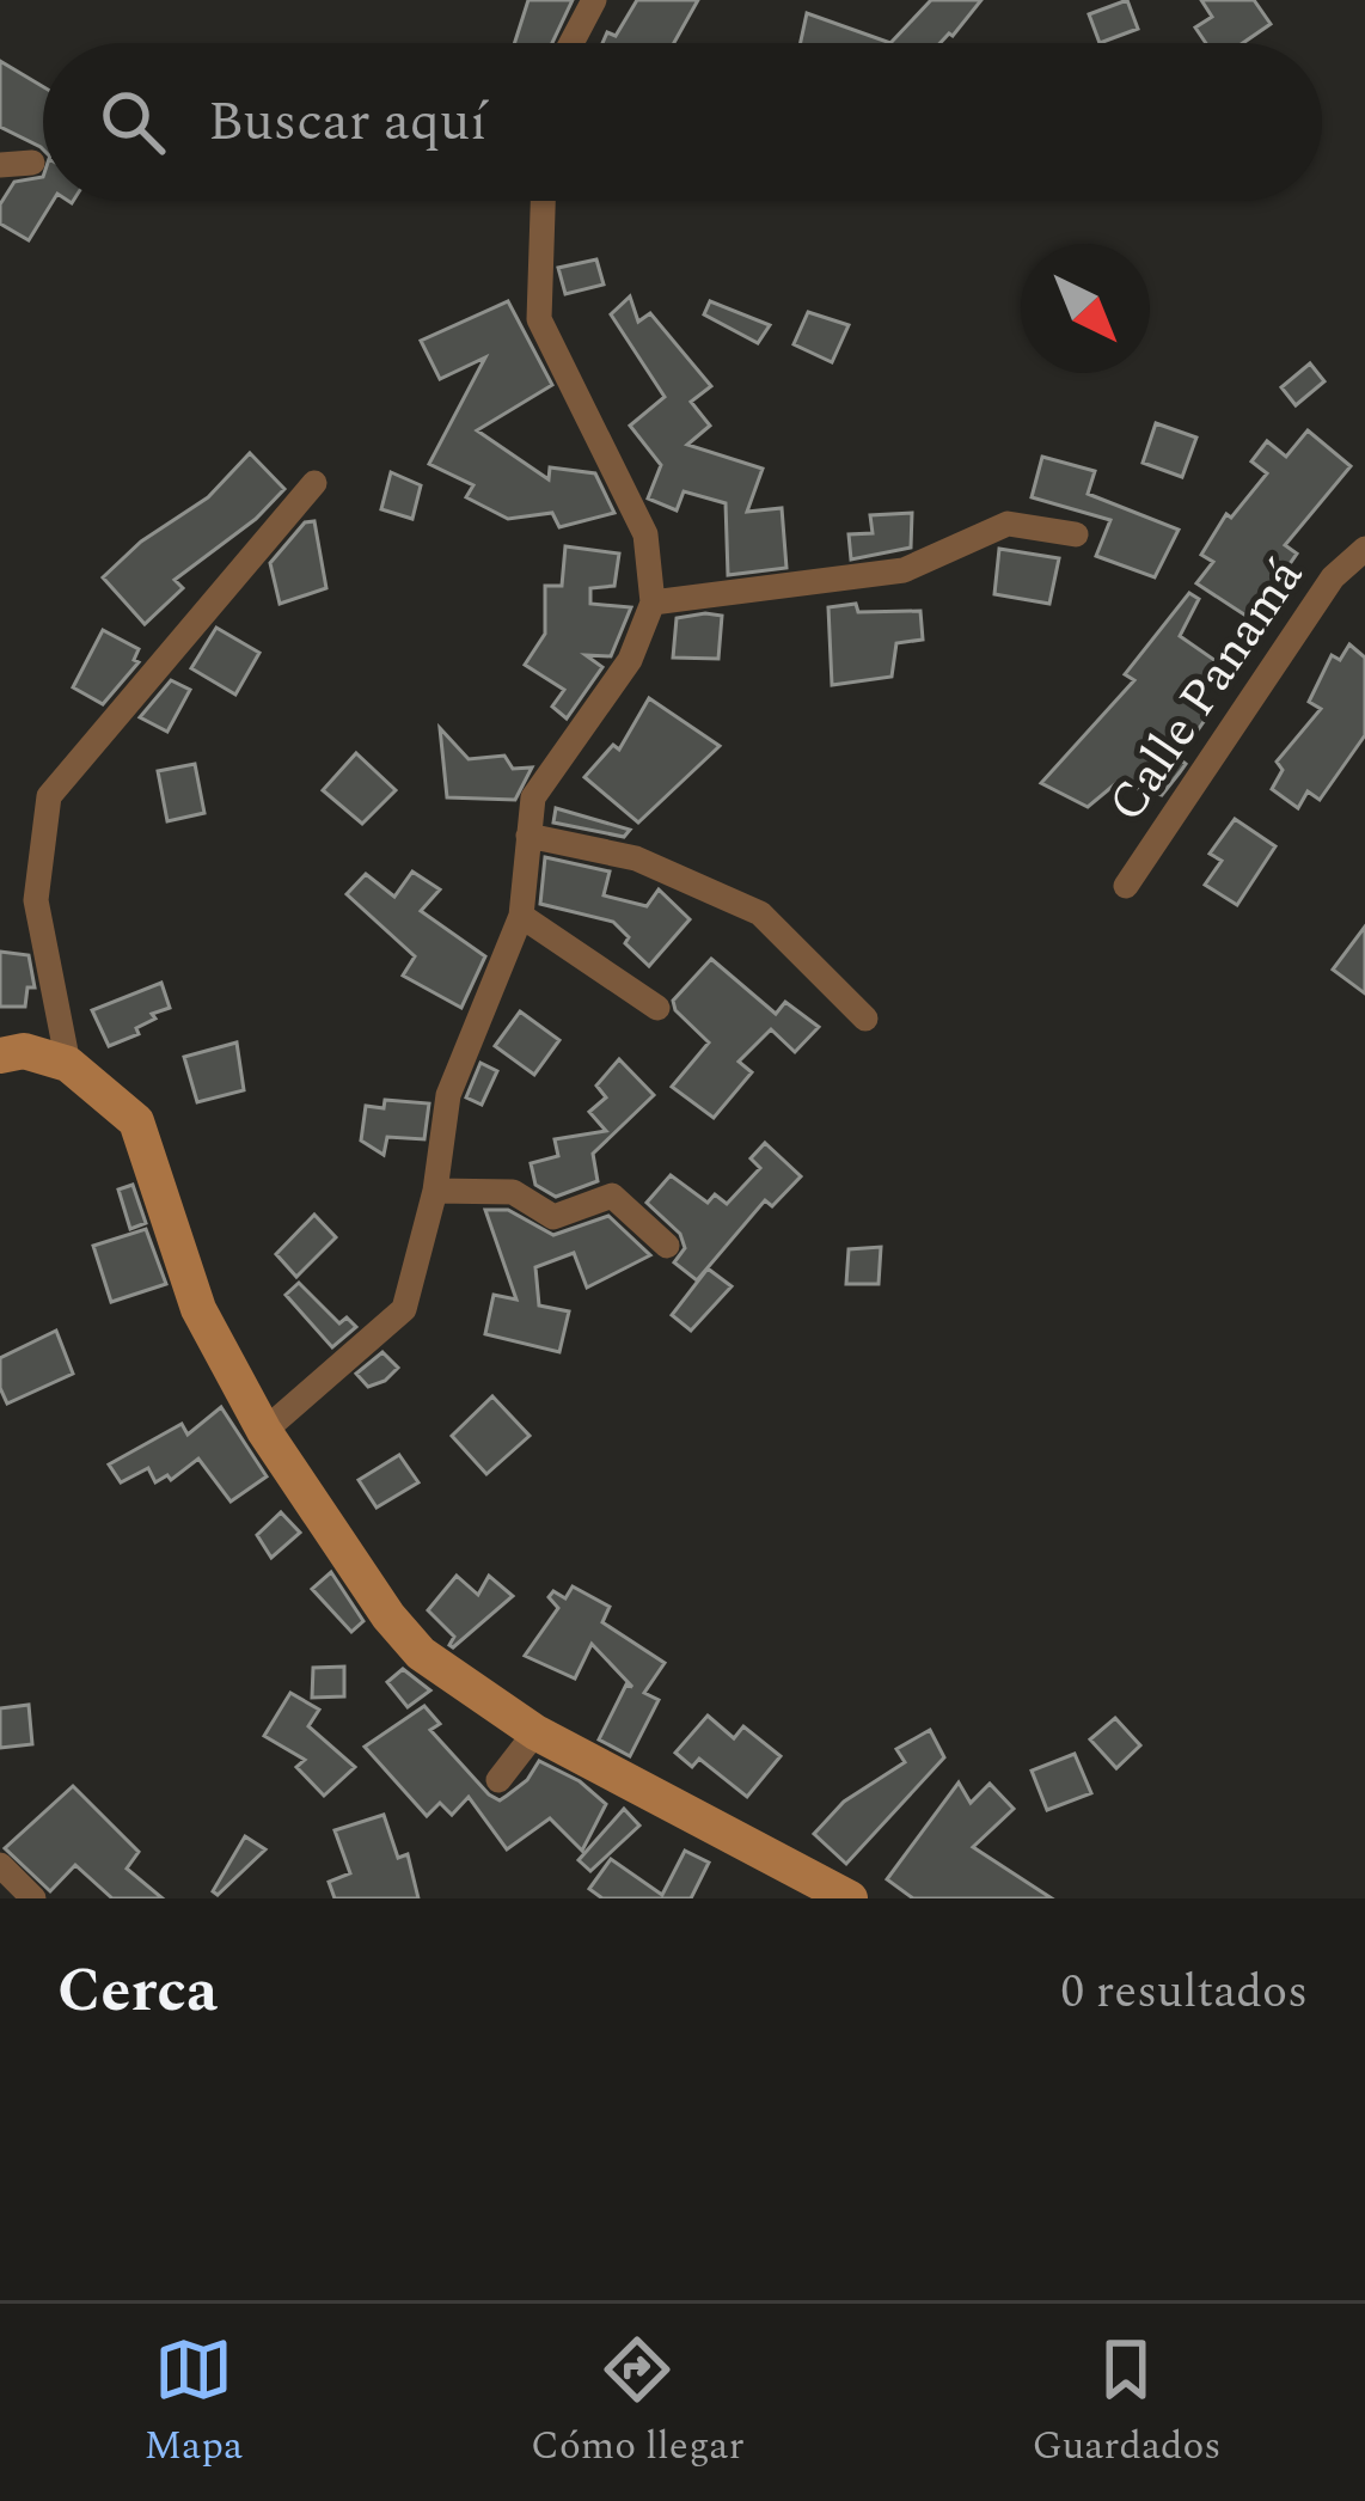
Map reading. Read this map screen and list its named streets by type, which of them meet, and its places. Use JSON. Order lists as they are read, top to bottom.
{
  "streets": {
    "street": ["Calle Panamá"]
  },
  "north": "bottom right",
  "page": {
    "search": "Buscar aquí",
    "heading": ["Cerca", "0 resultados"],
    "nav": ["Mapa", "Cómo llegar", "Guardados"]
  }
}
